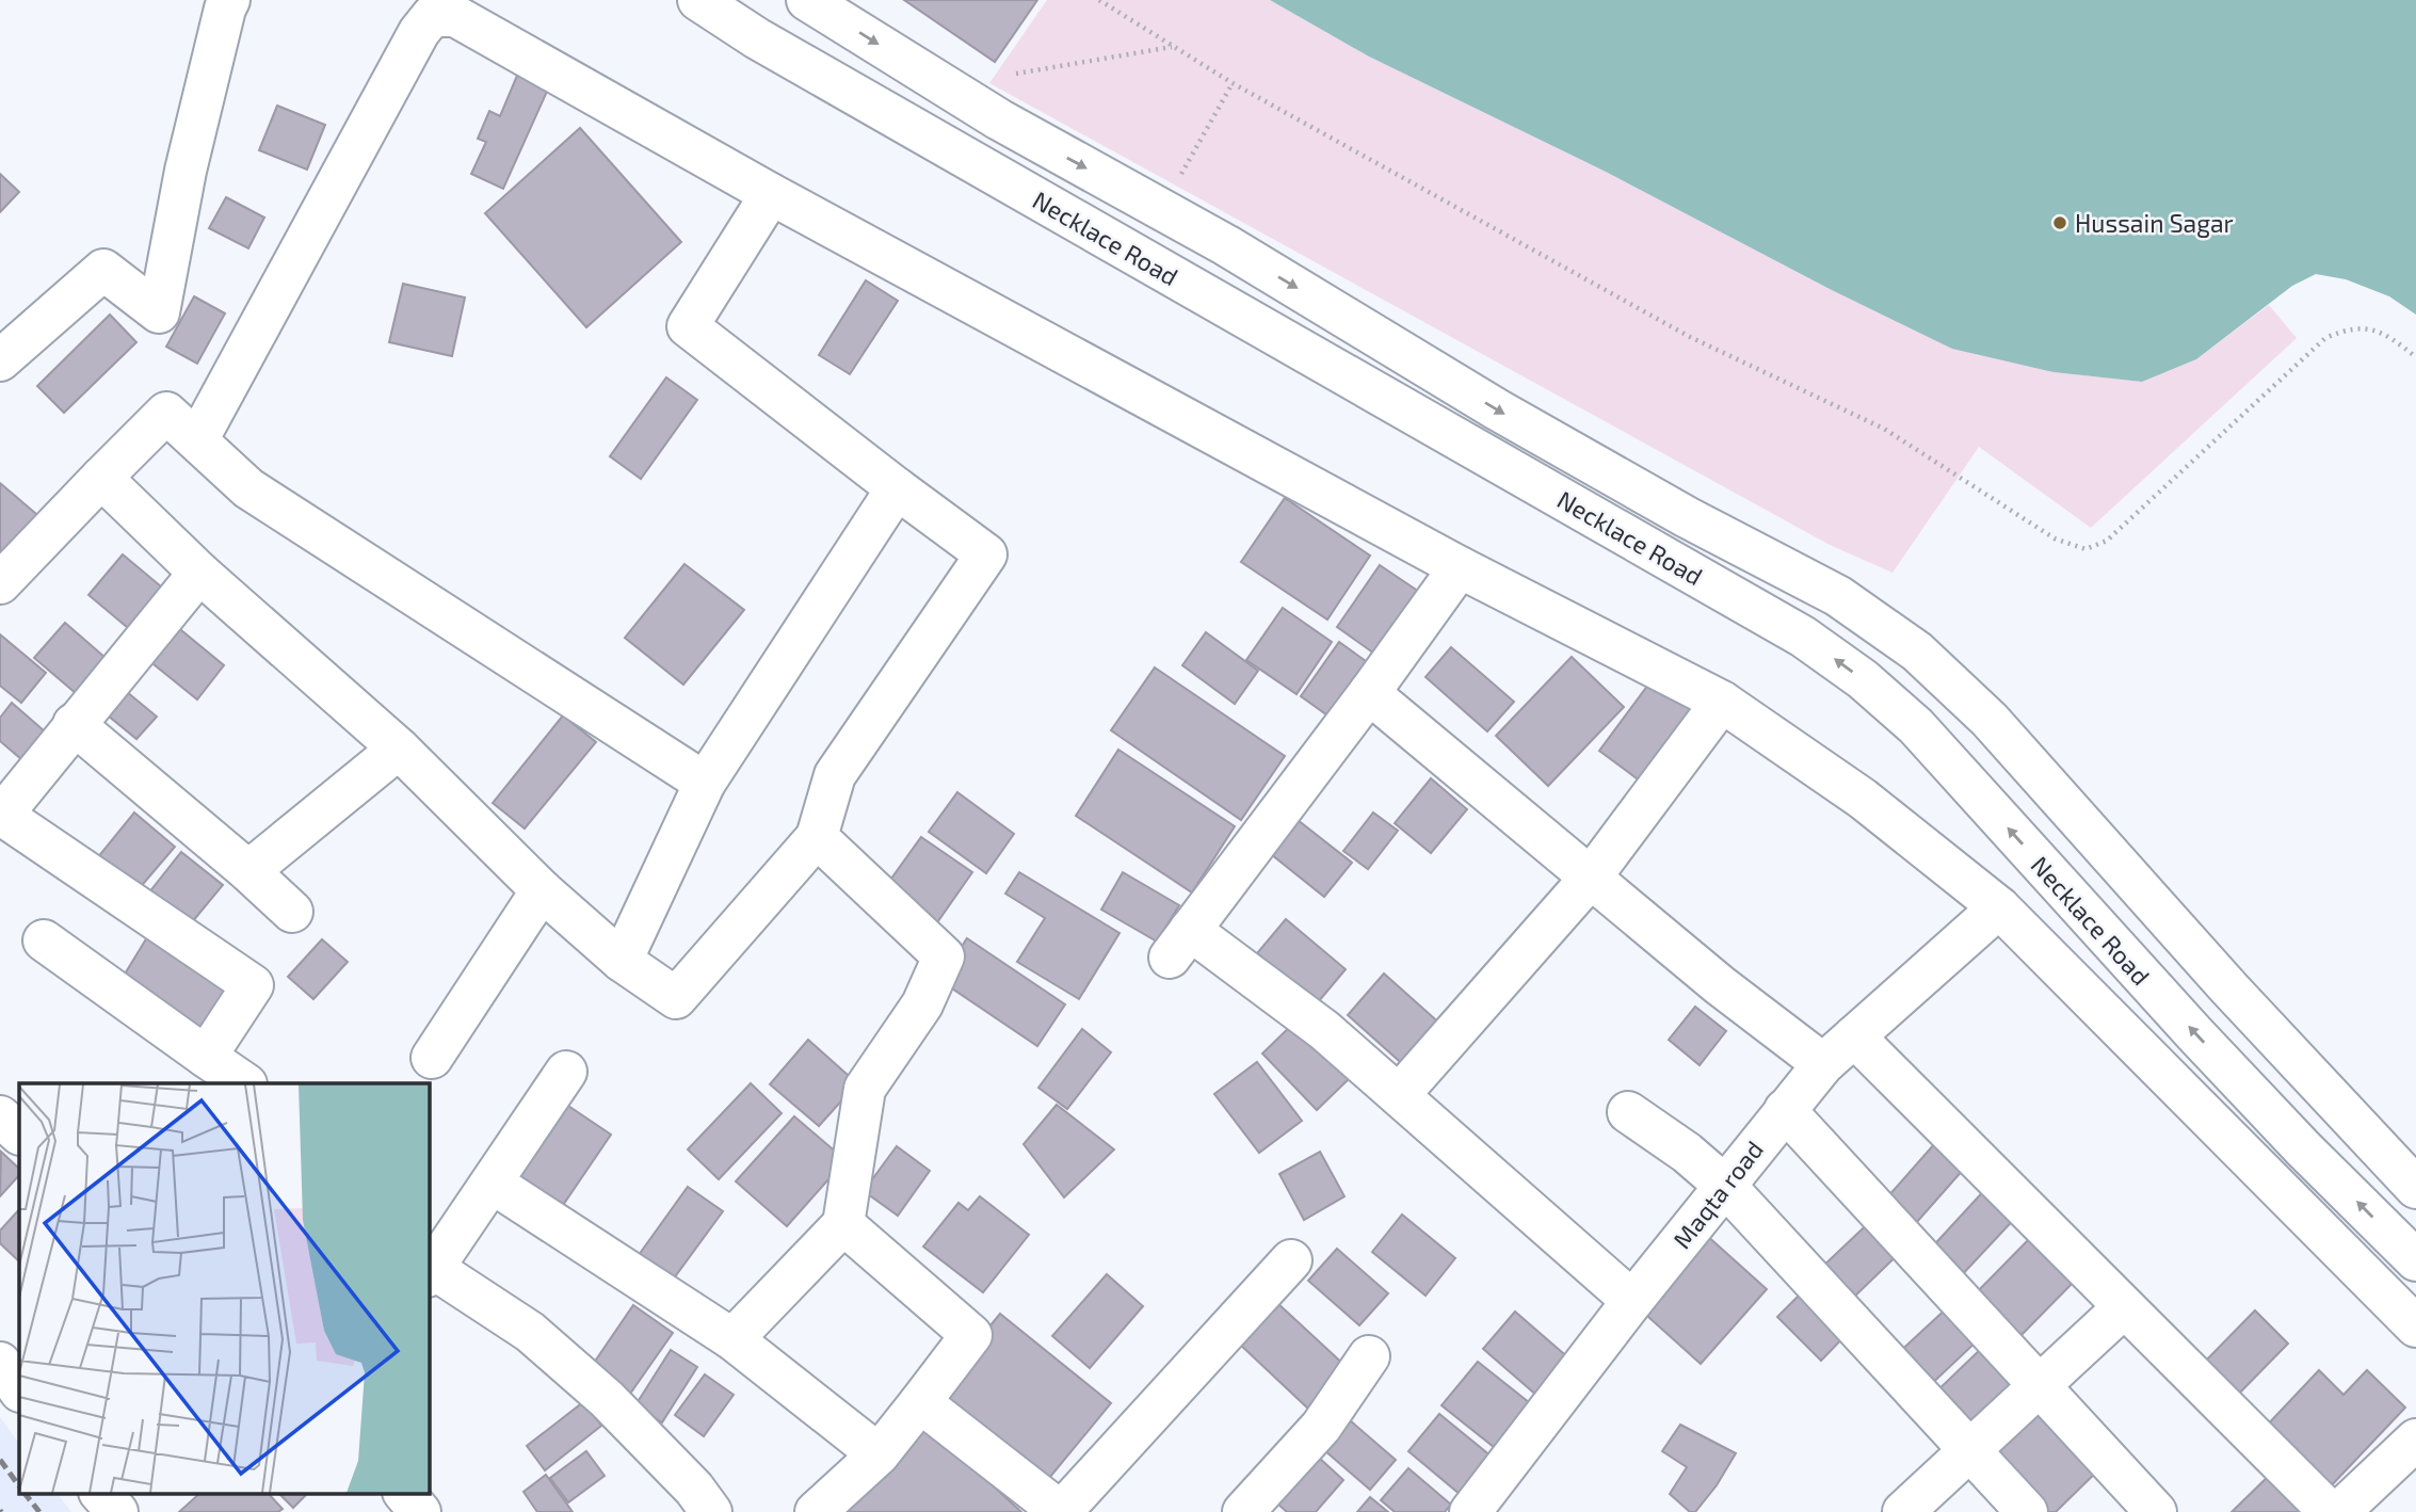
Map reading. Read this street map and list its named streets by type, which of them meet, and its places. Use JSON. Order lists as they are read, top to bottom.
{
  "streets": {
    "street": ["Necklace Road", "Maqta road"]
  },
  "places": ["Hussain Sagar"]
}
